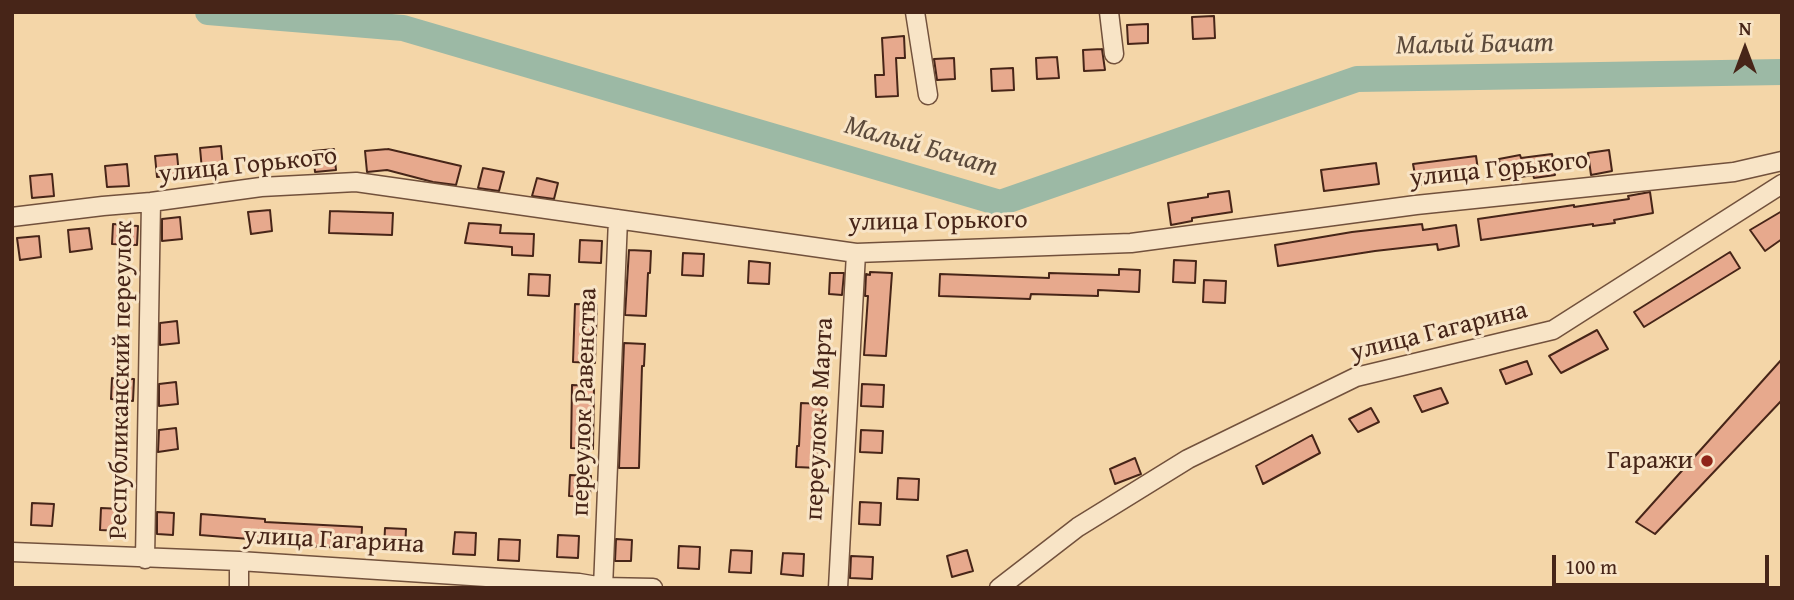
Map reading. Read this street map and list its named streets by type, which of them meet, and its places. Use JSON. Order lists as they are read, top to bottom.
{
  "streets": {
    "street": [
      "улица Горького",
      "улица Гагарина",
      "Республиканский переулок",
      "переулок Равенства",
      "переулок 8 Марта"
    ]
  },
  "crossings": [
    ["улица Горького", "Республиканский переулок"],
    ["улица Горького", "переулок Равенства"],
    ["улица Горького", "переулок 8 Марта"],
    ["улица Гагарина", "Республиканский переулок"],
    ["улица Гагарина", "переулок Равенства"]
  ],
  "water": ["Малый Бачат"],
  "places": ["Гаражи"],
  "scale_bar": "100 m",
  "north": "top"
}
